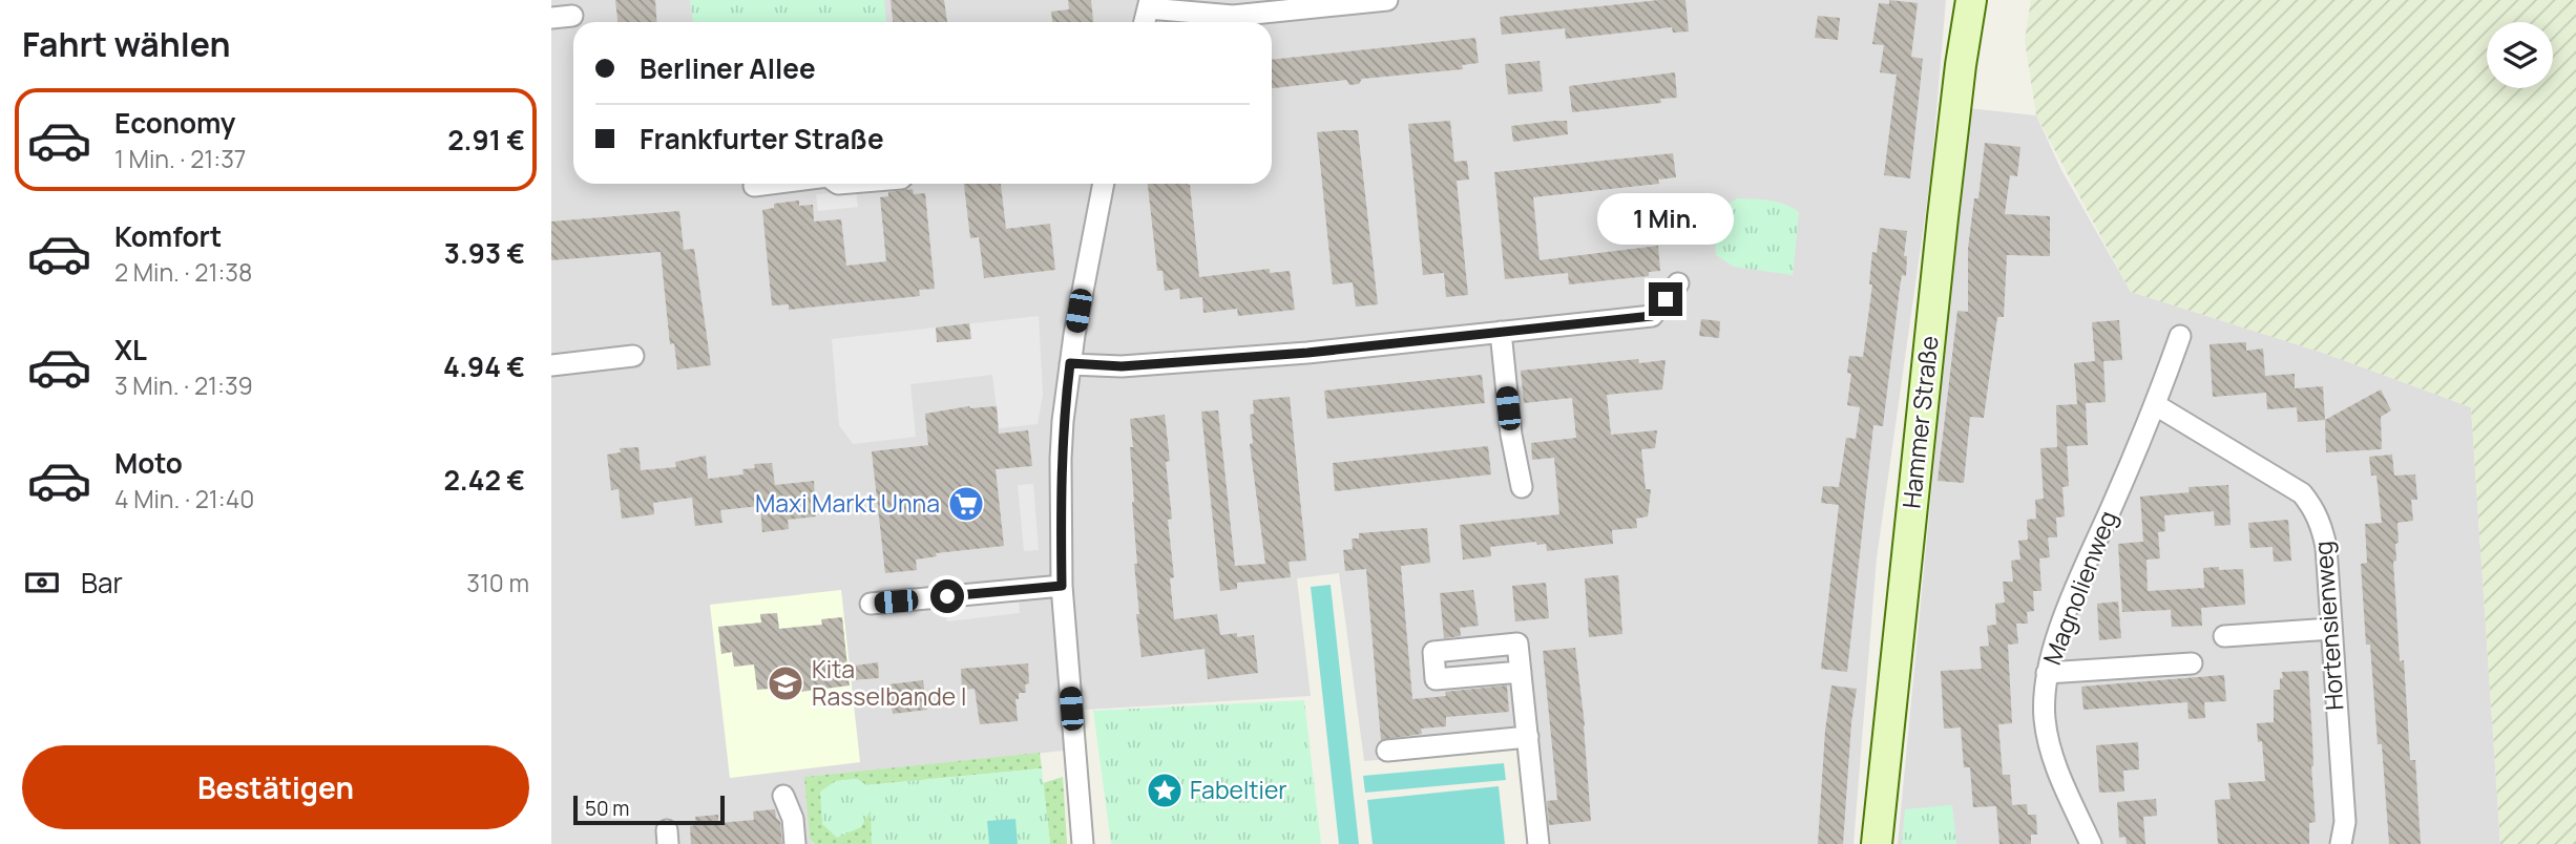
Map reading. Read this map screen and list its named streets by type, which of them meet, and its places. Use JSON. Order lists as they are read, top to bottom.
{
  "streets": {
    "main road": ["Hammer Straße"],
    "street": ["Magnolienweg", "Hortensienweg"]
  },
  "crossings": [
    ["Magnolienweg", "Hortensienweg"]
  ],
  "places": {
    "supermarket": ["Maxi Markt Unna"],
    "school or university": ["Kita Rasselbande I"],
    "place": ["Fabeltier"]
  },
  "scale_bar": "50 m",
  "page": {
    "heading": "Fahrt wählen",
    "banner": ["Berliner Allee", "Frankfurter Straße"],
    "list": [
      {
        "name": "Economy",
        "note": "1 Min. · 21:37",
        "value": "2.91 €"
      },
      {
        "name": "Komfort",
        "note": "2 Min. · 21:38",
        "value": "3.93 €"
      },
      {
        "name": "XL",
        "note": "3 Min. · 21:39",
        "value": "4.94 €"
      },
      {
        "name": "Moto",
        "note": "4 Min. · 21:40",
        "value": "2.42 €"
      }
    ],
    "bubble": "1 Min.",
    "pay": ["Bar", "310 m"],
    "buttons": "Bestätigen",
    "scale": "50 m"
  }
}
